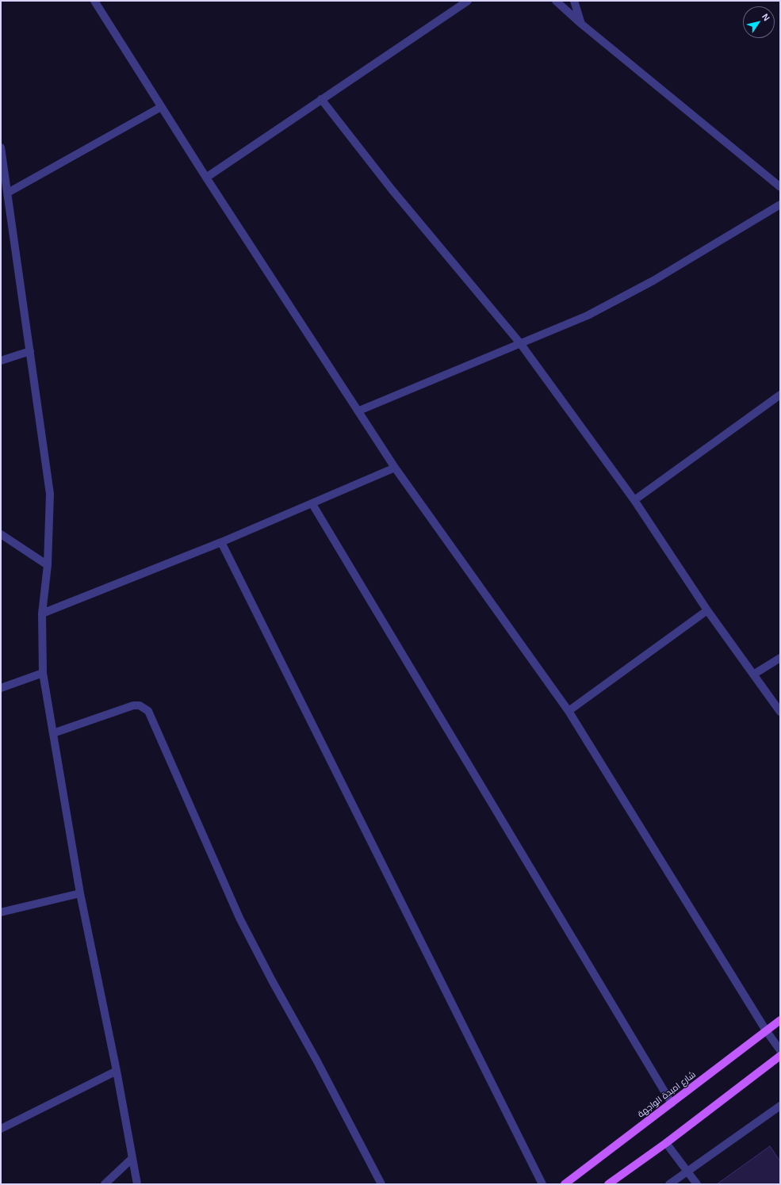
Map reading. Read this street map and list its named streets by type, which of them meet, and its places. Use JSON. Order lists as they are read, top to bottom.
{
  "streets": {
    "main road": ["شارع امبدة الواجهة"]
  },
  "north": "top right"
}
